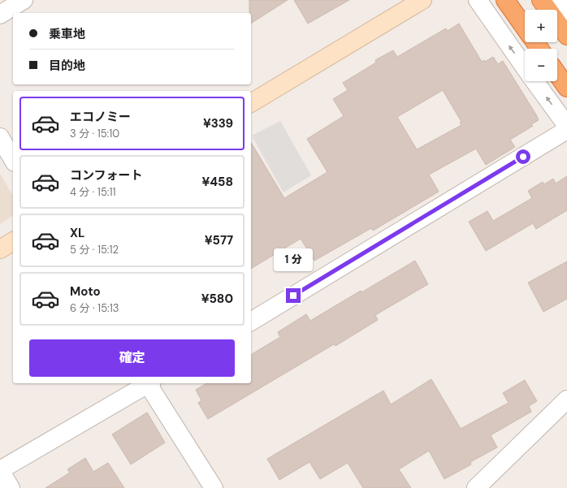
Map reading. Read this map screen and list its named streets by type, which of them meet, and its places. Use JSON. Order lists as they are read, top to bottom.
{
  "page": {
    "map_buttons": ["+", "−"],
    "banner": ["乗車地", "目的地"],
    "list": [
      {
        "name": "エコノミー",
        "note": "3 分 · 15:10",
        "value": "¥339"
      },
      {
        "name": "コンフォート",
        "note": "4 分 · 15:11",
        "value": "¥458"
      },
      {
        "name": "XL",
        "note": "5 分 · 15:12",
        "value": "¥577"
      },
      {
        "name": "Moto",
        "note": "6 分 · 15:13",
        "value": "¥580"
      }
    ],
    "bubble": "1 分",
    "buttons": "確定"
  }
}
